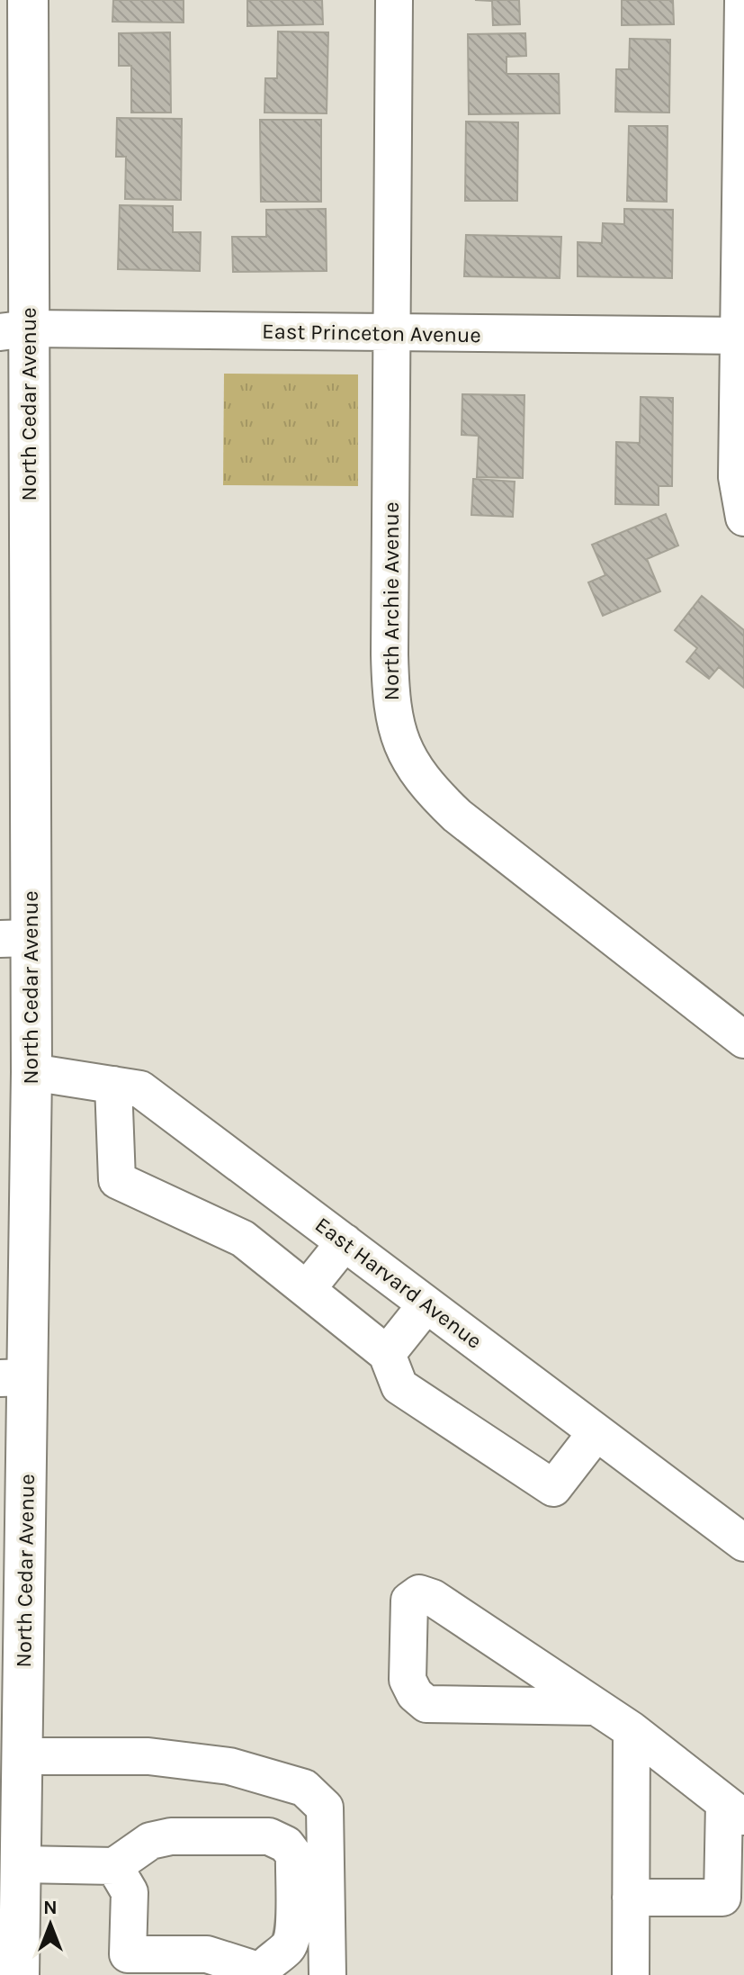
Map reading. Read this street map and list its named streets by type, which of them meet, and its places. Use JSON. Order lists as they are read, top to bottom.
{
  "streets": {
    "main road": ["North Cedar Avenue"],
    "street": ["East Princeton Avenue", "North Archie Avenue", "East Harvard Avenue"]
  },
  "crossings": [
    ["East Princeton Avenue", "North Cedar Avenue"],
    ["East Princeton Avenue", "North Archie Avenue"],
    ["North Cedar Avenue", "East Harvard Avenue"]
  ],
  "north": "top"
}
